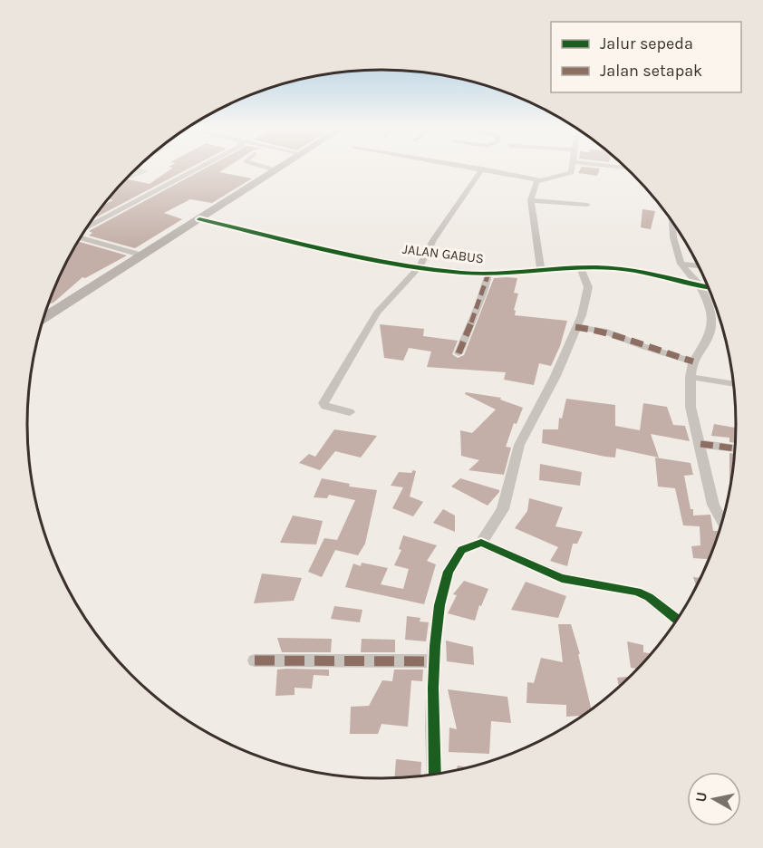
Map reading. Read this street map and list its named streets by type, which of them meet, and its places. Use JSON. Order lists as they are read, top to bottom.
{
  "streets": {
    "street": ["JALAN GABUS"]
  },
  "legend": ["Jalur sepeda", "Jalan setapak"],
  "north": "left"
}
